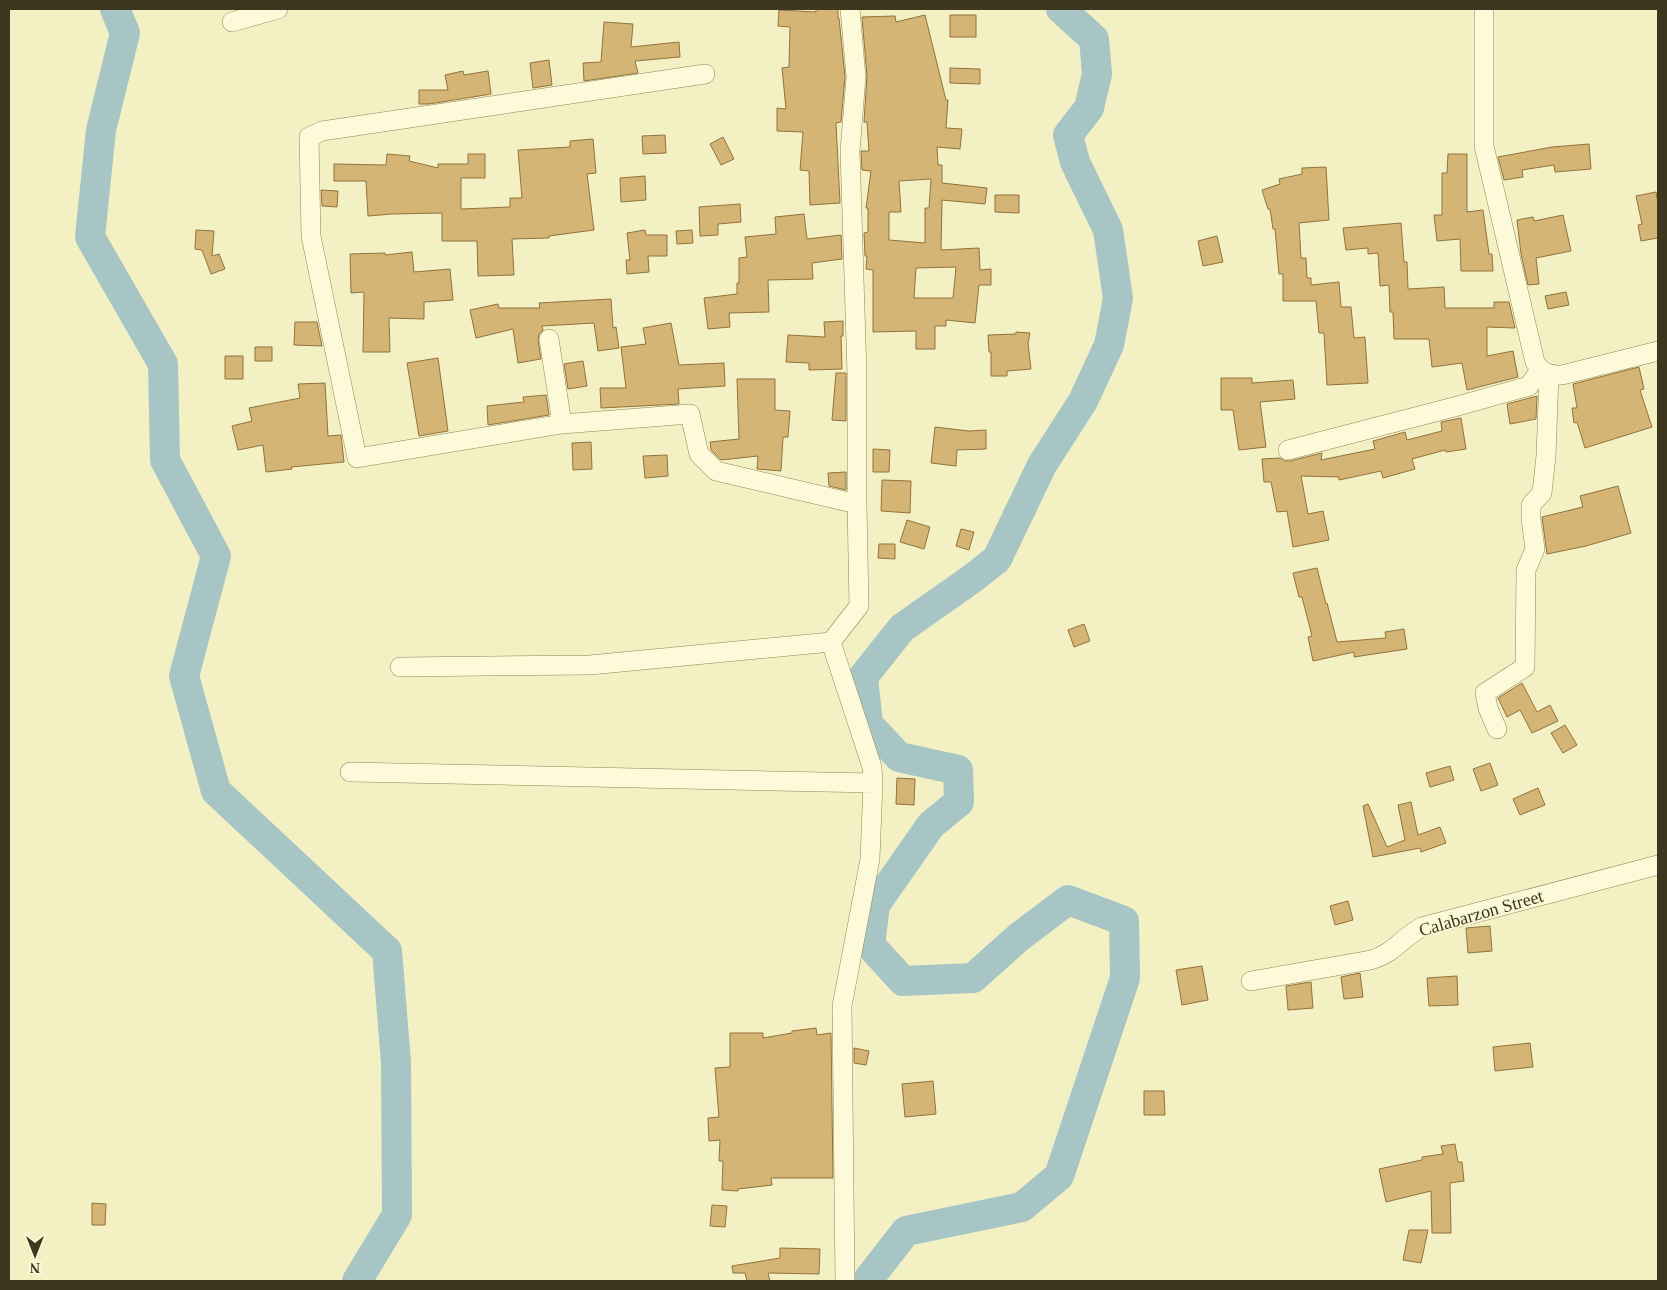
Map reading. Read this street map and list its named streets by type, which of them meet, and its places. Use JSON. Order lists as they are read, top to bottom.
{
  "streets": {
    "street": ["Calabarzon Street"]
  },
  "north": "bottom"
}
